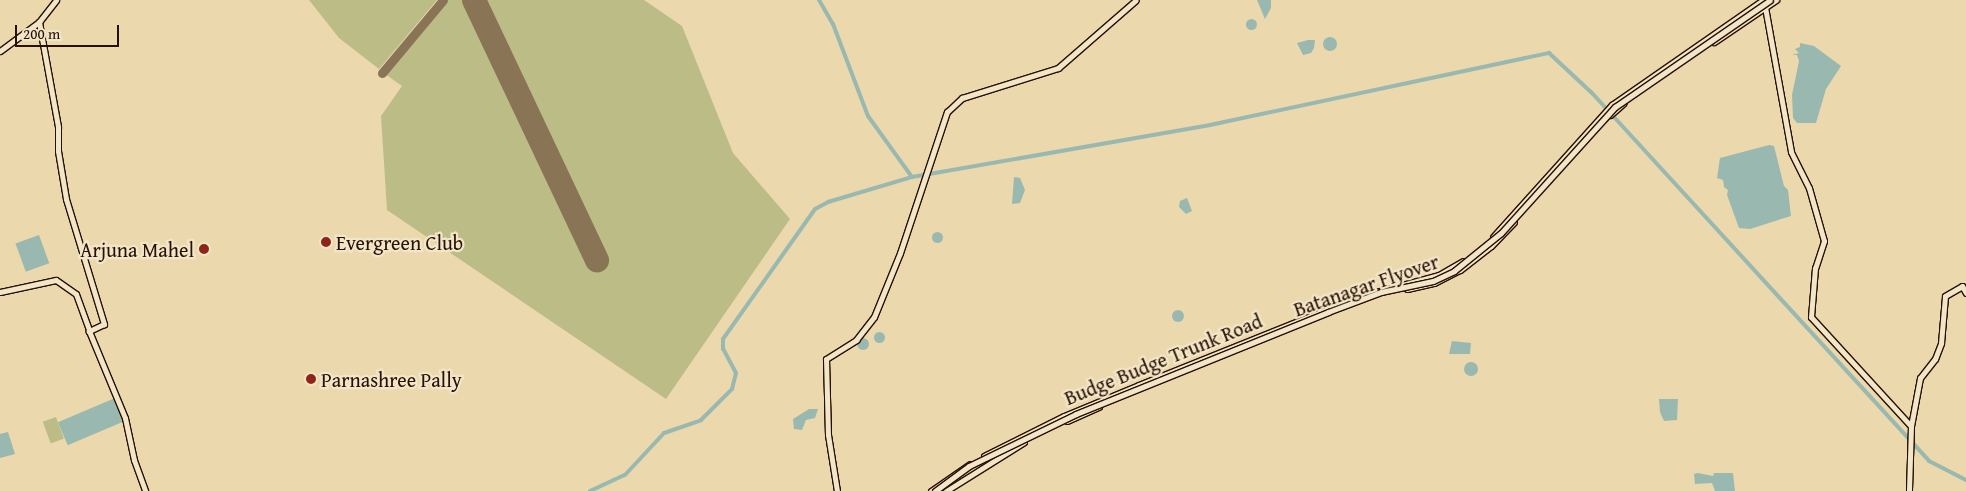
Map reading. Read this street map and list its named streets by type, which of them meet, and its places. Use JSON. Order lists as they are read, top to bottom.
{
  "streets": {
    "street": ["Batanagar Flyover", "Budge Budge Trunk Road"]
  },
  "places": ["Evergreen Club", "Arjuna Mahel", "Parnashree Pally"],
  "scale_bar": "200 m"
}
